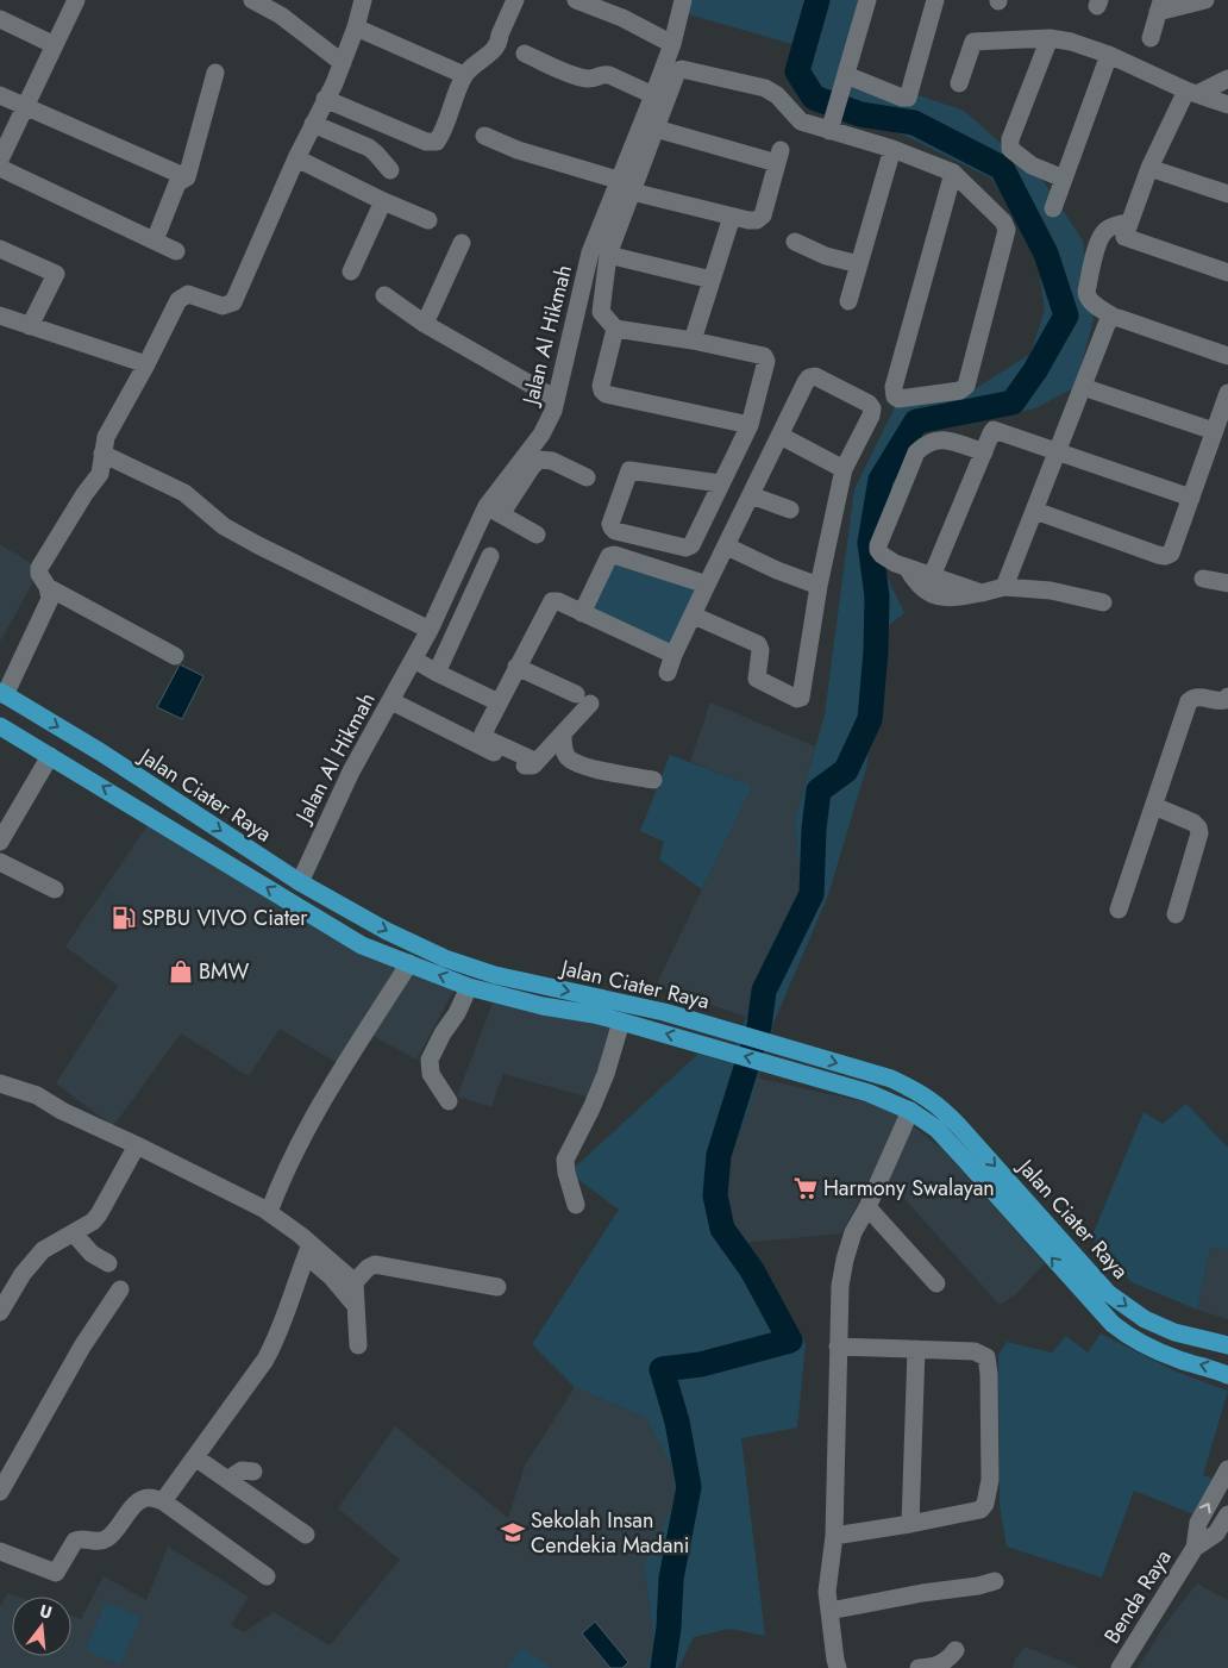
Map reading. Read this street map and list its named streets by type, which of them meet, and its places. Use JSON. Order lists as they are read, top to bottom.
{
  "streets": {
    "main road": ["Jalan Ciater Raya"],
    "street": ["Jalan Al Hikmah", "Benda Raya"]
  },
  "crossings": [
    ["Jalan Al Hikmah", "Jalan Ciater Raya"]
  ],
  "places": {
    "fuel station": ["SPBU VIVO Ciater"],
    "shop": ["BMW"],
    "supermarket": ["Harmony Swalayan"],
    "school or university": ["Sekolah Insan Cendekia Madani"]
  },
  "north": "top"
}
